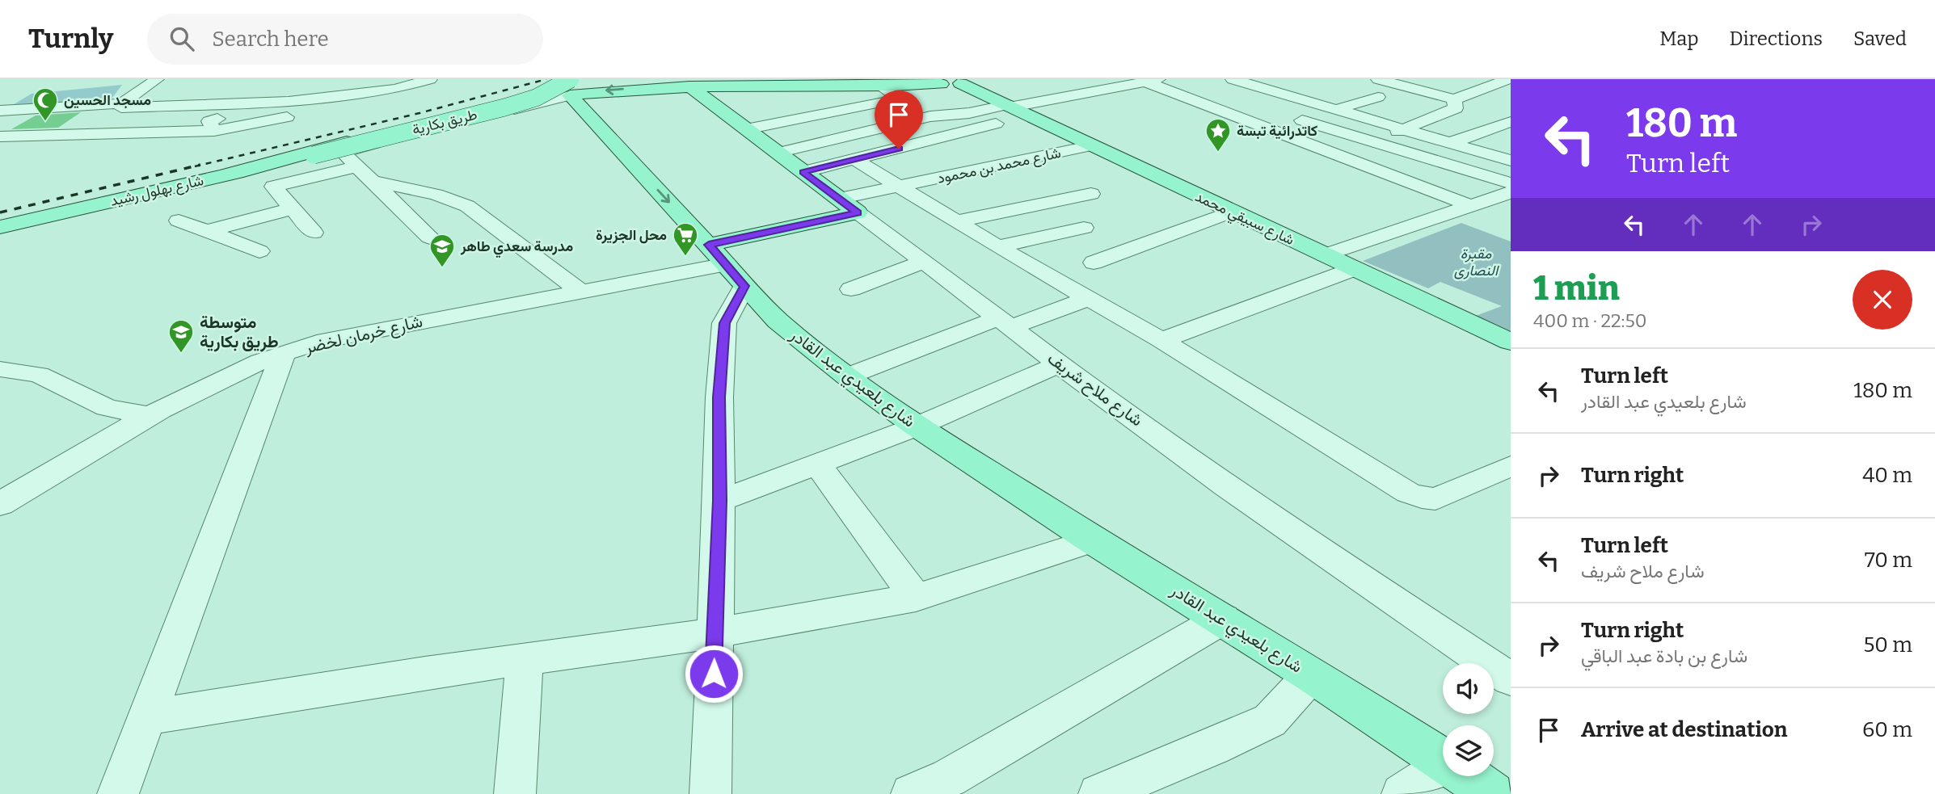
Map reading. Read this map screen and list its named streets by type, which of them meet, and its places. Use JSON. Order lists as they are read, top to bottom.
{
  "streets": {
    "main road": [
      "طريق بكارية",
      "شارع بهلول رشيد",
      "شارع سبيقي محمد",
      "شارع بلعيدي عبد القادر",
      "شارع ملاح شريف"
    ],
    "street": ["شارع محمد بن محمود", "شارع خرمان لخضر"]
  },
  "crossings": [
    ["طريق بكارية", "شارع بهلول رشيد"],
    ["طريق بكارية", "شارع بلعيدي عبد القادر"],
    ["شارع محمد بن محمود", "شارع سبيقي محمد"],
    ["شارع محمد بن محمود", "شارع ملاح شريف"],
    ["شارع خرمان لخضر", "شارع بلعيدي عبد القادر"]
  ],
  "parks": ["مقبرة النصارى"],
  "places": {
    "mosque": ["مسجد الحسين"],
    "place": ["كاتدرائية تبسة"],
    "supermarket": ["محل الجزيرة"],
    "school or university": ["مدرسة سعدي طاهر", "متوسطة طريق بكارية"]
  },
  "page": {
    "header": "Turnly",
    "search": "Search here",
    "nav": ["Map", "Directions", "Saved"],
    "turn": ["180 m", "Turn left"],
    "heading": ["1 min", "400 m · 22:50"],
    "list": [
      {
        "name": "Turn left",
        "note": "شارع بلعيدي عبد القادر",
        "value": "180 m"
      },
      {
        "name": "Turn right",
        "value": "40 m"
      },
      {
        "name": "Turn left",
        "note": "شارع ملاح شريف",
        "value": "70 m"
      },
      {
        "name": "Turn right",
        "note": "شارع بن بادة عبد الباقي",
        "value": "50 m"
      },
      {
        "name": "Arrive at destination",
        "value": "60 m"
      }
    ]
  }
}
